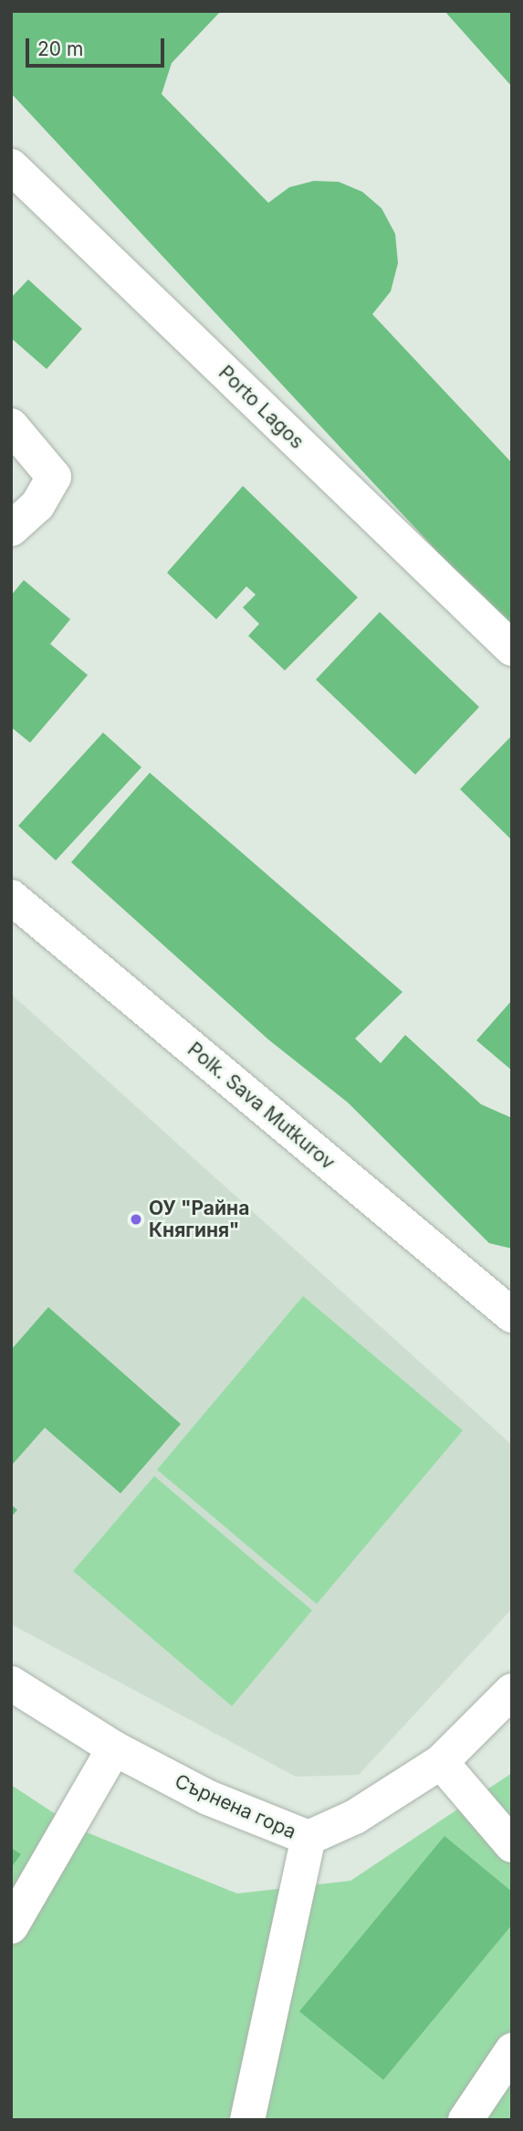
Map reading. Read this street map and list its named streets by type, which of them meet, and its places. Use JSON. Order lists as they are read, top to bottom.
{
  "streets": {
    "street": ["Porto Lagos", "Polk. Sava Mutkurov", "Сърнена гора"]
  },
  "places": ["ОУ \"Райна Княгиня\""],
  "scale_bar": "20 m"
}
